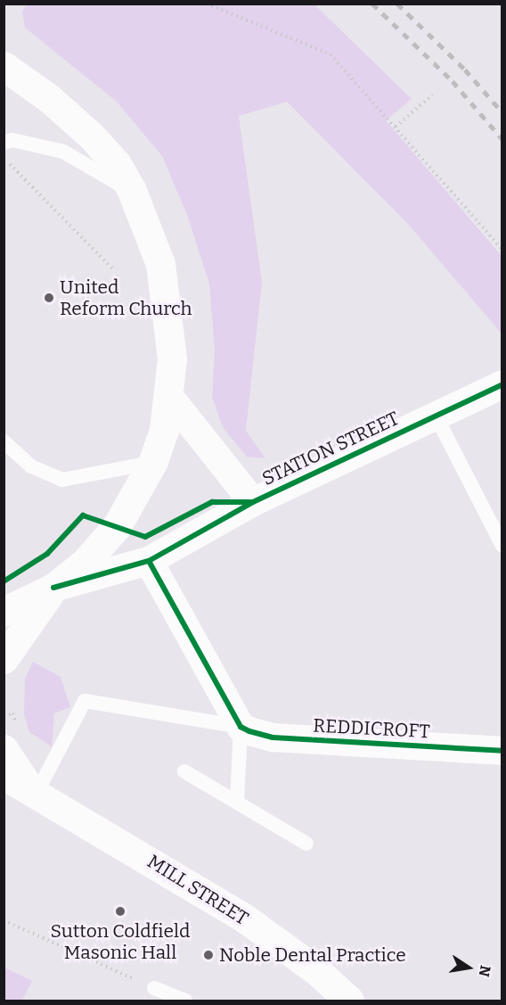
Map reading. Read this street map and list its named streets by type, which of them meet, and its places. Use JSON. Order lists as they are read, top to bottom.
{
  "streets": {
    "main road": ["MILL STREET"],
    "street": ["STATION STREET", "REDDICROFT"]
  },
  "places": ["United Reform Church", "Sutton Coldfield Masonic Hall", "Noble Dental Practice"],
  "north": "right"
}
